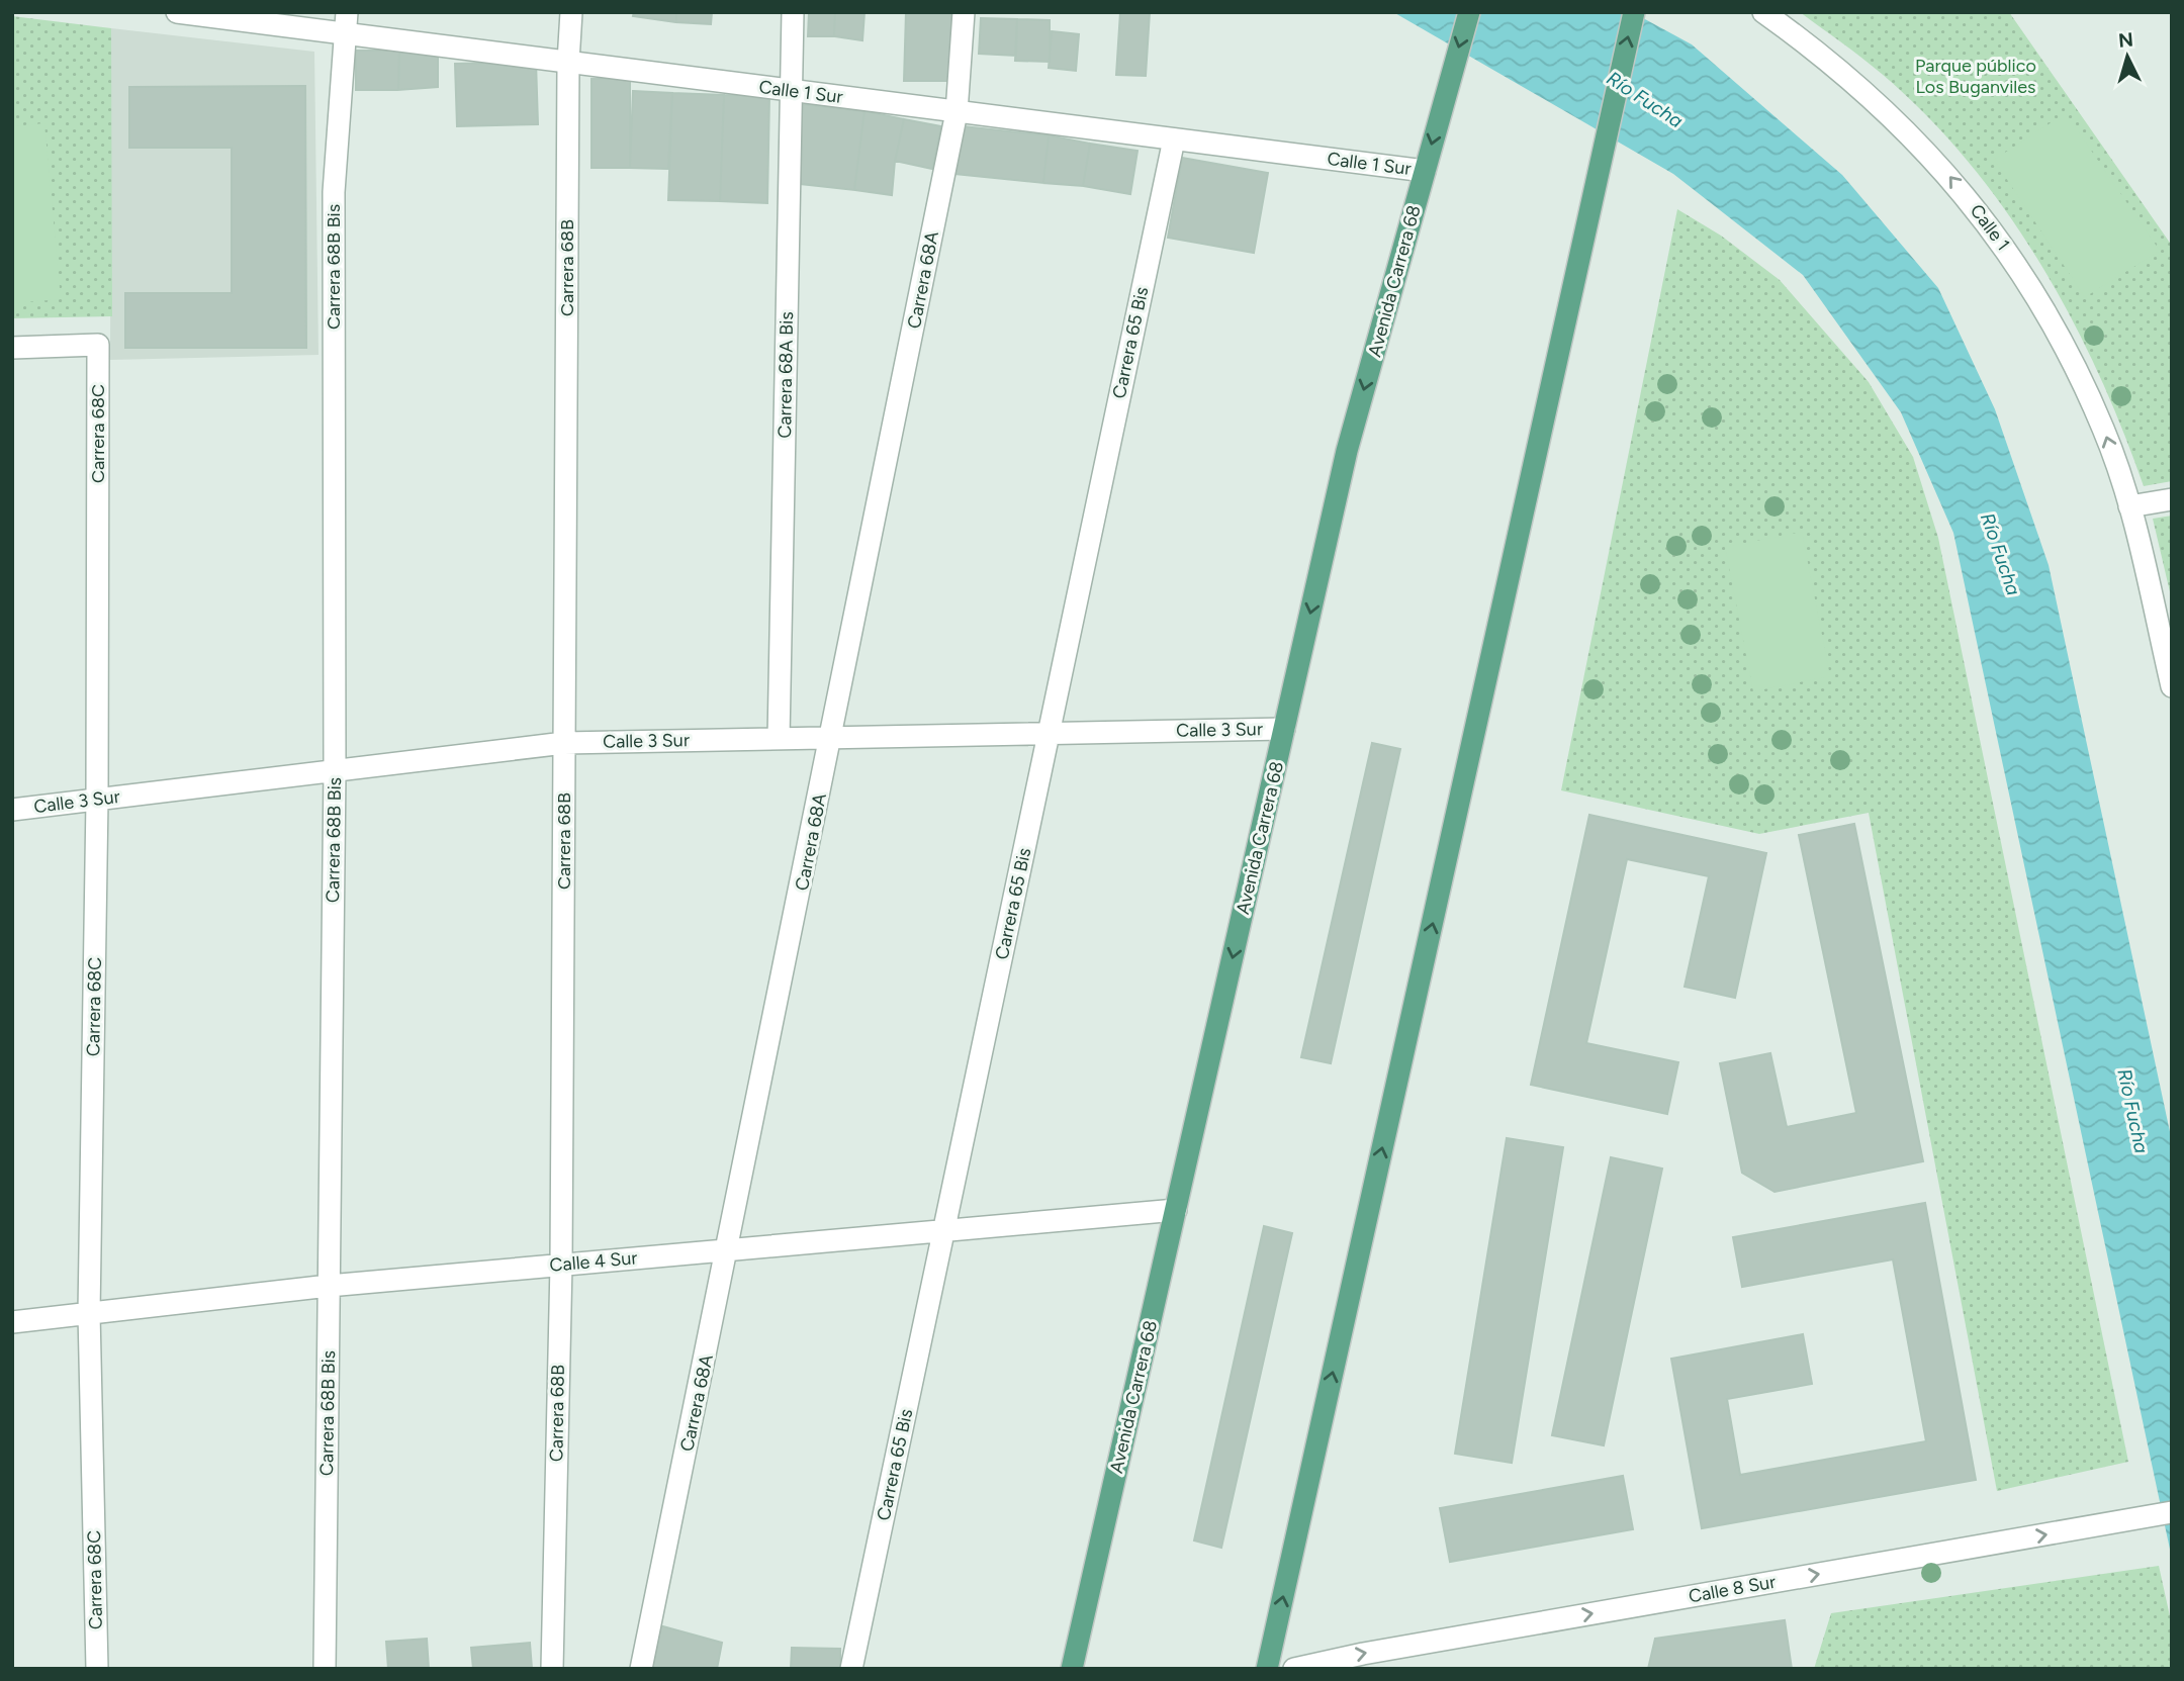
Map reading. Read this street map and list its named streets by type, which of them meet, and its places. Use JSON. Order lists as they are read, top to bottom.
{
  "streets": {
    "main road": ["Avenida Carrera 68"],
    "street": [
      "Calle 1 Sur",
      "Calle 1",
      "Carrera 68B Bis",
      "Carrera 68B",
      "Carrera 68A",
      "Carrera 65 Bis",
      "Carrera 68A Bis",
      "Carrera 68C",
      "Calle 3 Sur",
      "Calle 4 Sur",
      "Calle 8 Sur"
    ]
  },
  "crossings": [
    ["Calle 1 Sur", "Carrera 68B Bis"],
    ["Calle 1 Sur", "Carrera 68B"],
    ["Calle 1 Sur", "Carrera 68A"],
    ["Calle 1 Sur", "Avenida Carrera 68"],
    ["Calle 1 Sur", "Carrera 65 Bis"],
    ["Calle 1 Sur", "Carrera 68A Bis"],
    ["Carrera 68B Bis", "Calle 3 Sur"],
    ["Carrera 68B Bis", "Calle 4 Sur"],
    ["Carrera 68B", "Calle 3 Sur"],
    ["Carrera 68B", "Calle 4 Sur"],
    ["Carrera 68A", "Calle 3 Sur"],
    ["Carrera 68A", "Calle 4 Sur"],
    ["Avenida Carrera 68", "Calle 3 Sur"],
    ["Avenida Carrera 68", "Calle 4 Sur"],
    ["Carrera 65 Bis", "Calle 3 Sur"],
    ["Carrera 65 Bis", "Calle 4 Sur"],
    ["Carrera 68A Bis", "Calle 3 Sur"],
    ["Carrera 68C", "Calle 3 Sur"],
    ["Carrera 68C", "Calle 4 Sur"]
  ],
  "one_way": ["Calle 1", "Calle 8 Sur"],
  "water": ["Río Fucha"],
  "parks": ["Parque público Los Buganviles"],
  "north": "top"
}
